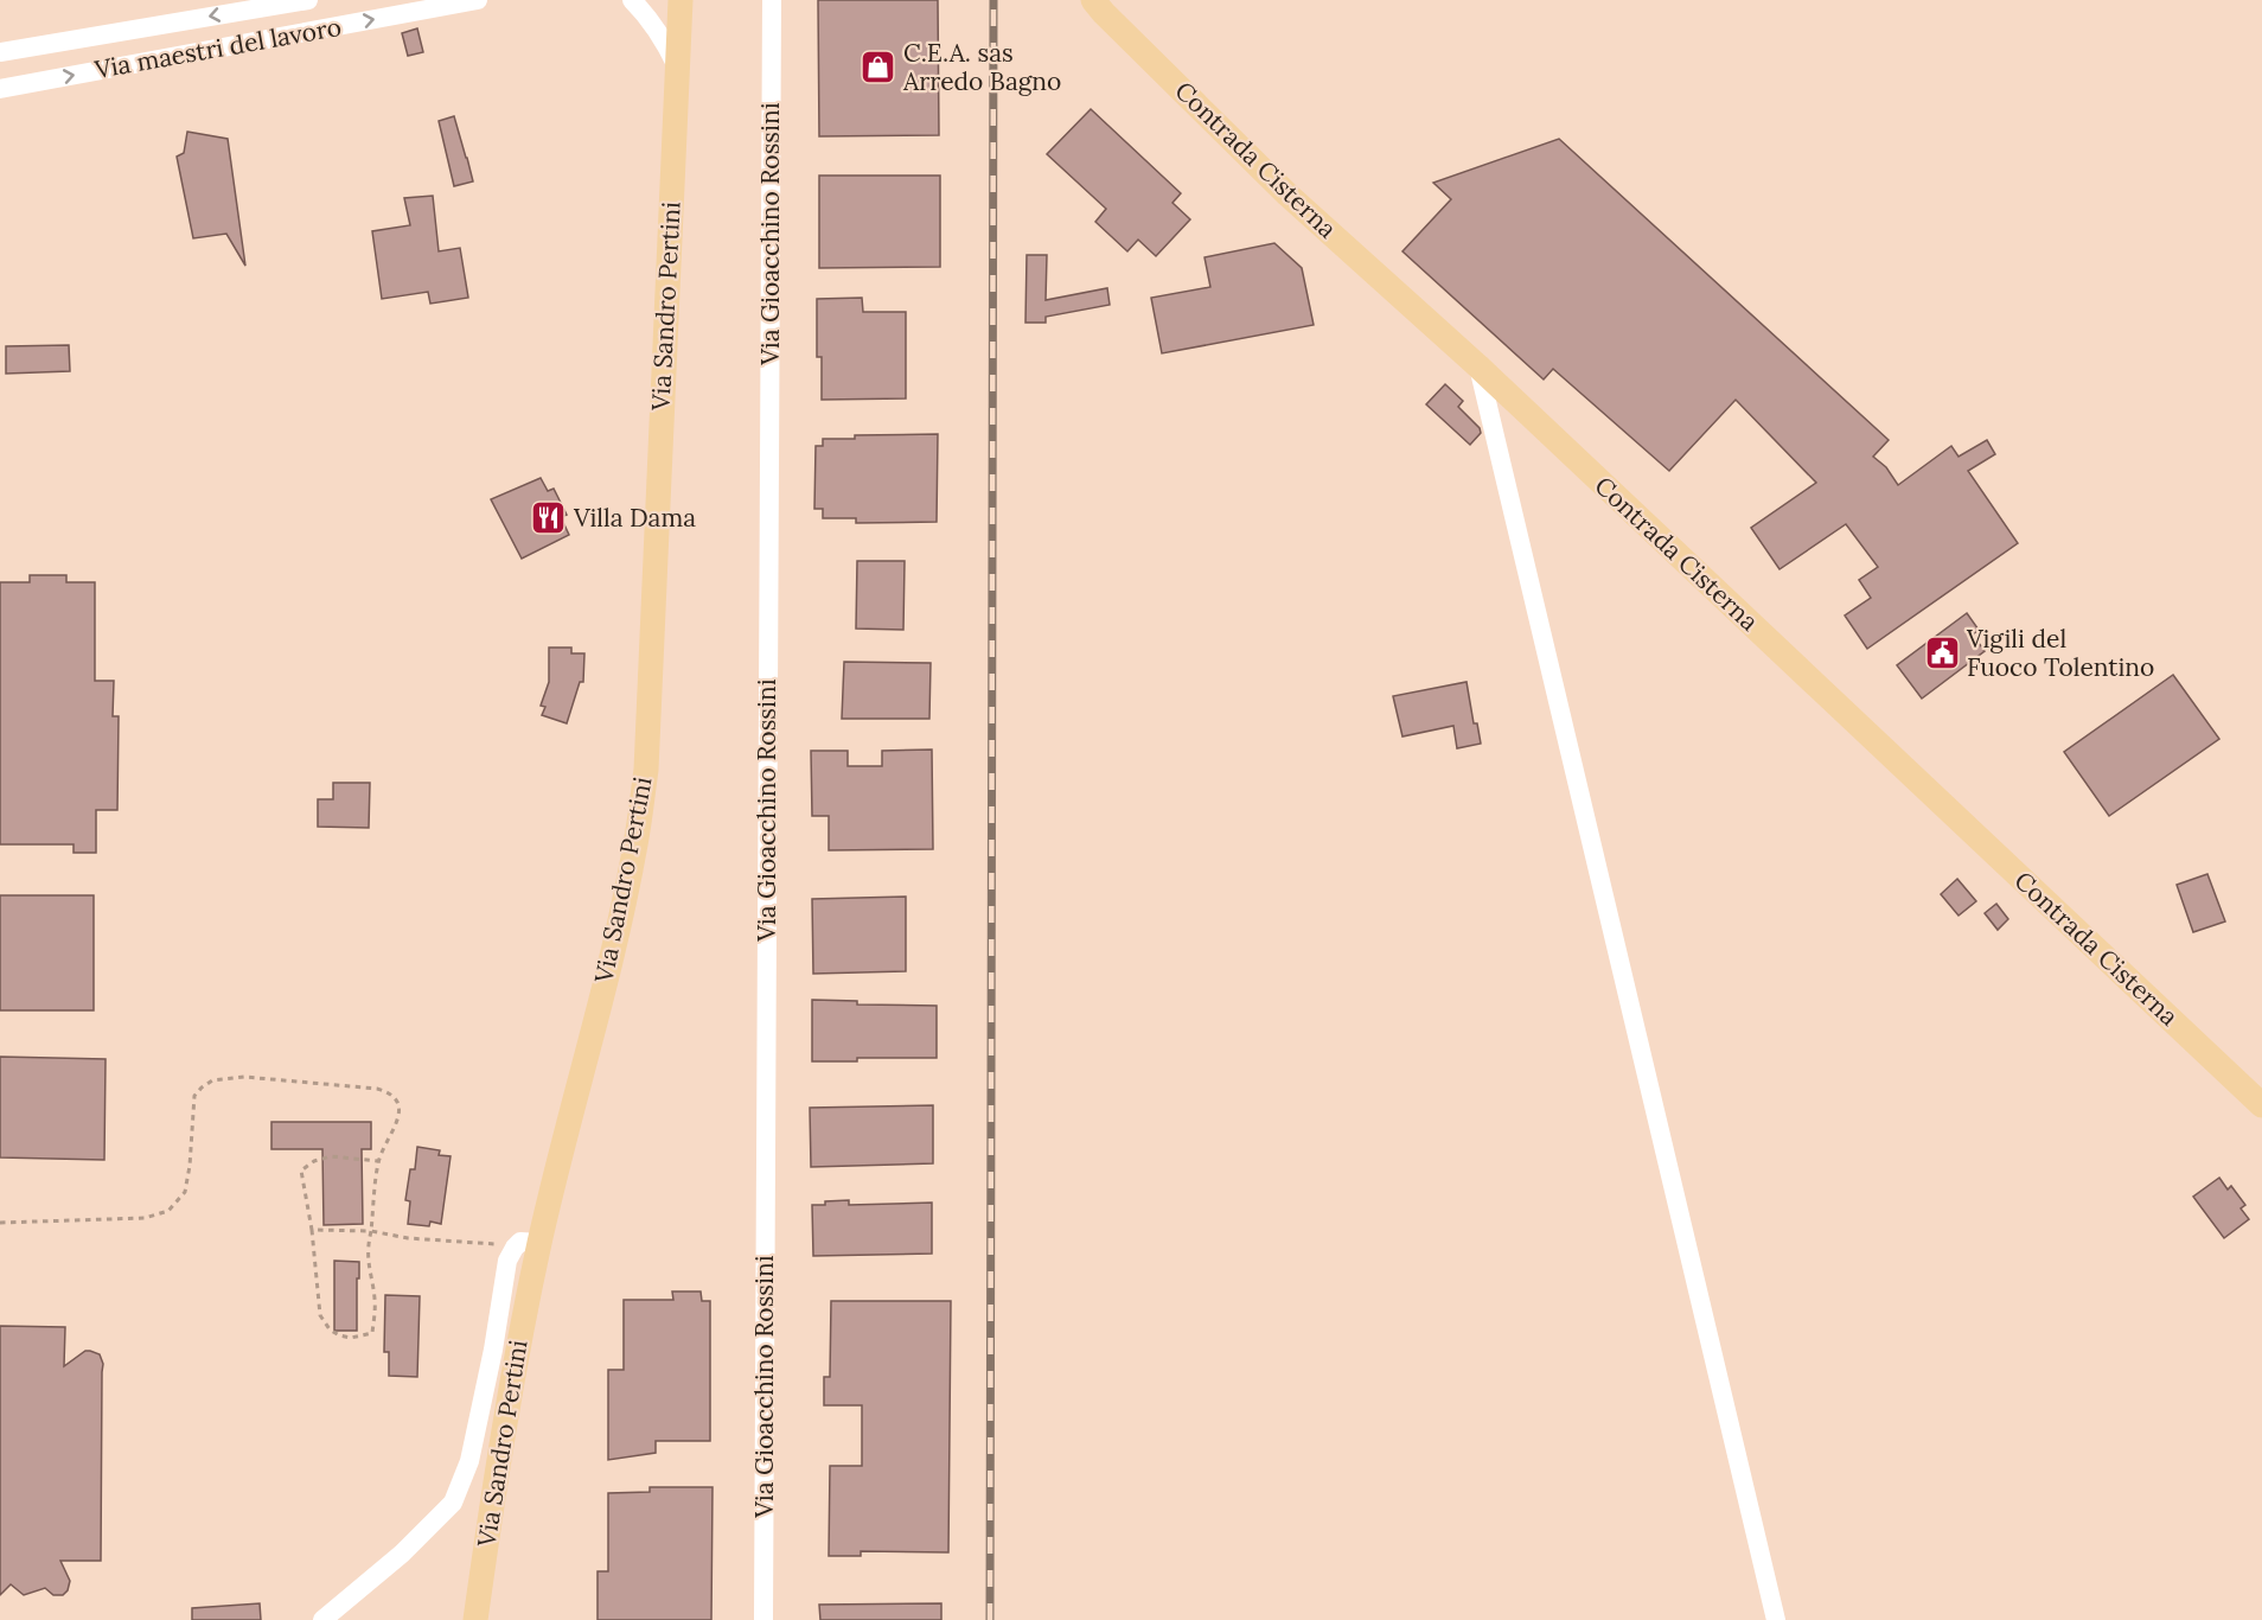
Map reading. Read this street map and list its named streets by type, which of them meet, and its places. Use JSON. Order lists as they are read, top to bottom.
{
  "streets": {
    "main road": ["Contrada Cisterna", "Via Sandro Pertini"],
    "street": ["Via maestri del lavoro", "Via Gioacchino Rossini"]
  },
  "places": {
    "shop": ["C.E.A. sas Arredo Bagno"],
    "restaurant": ["Villa Dama"],
    "public building": ["Vigili del Fuoco Tolentino"]
  }
}
